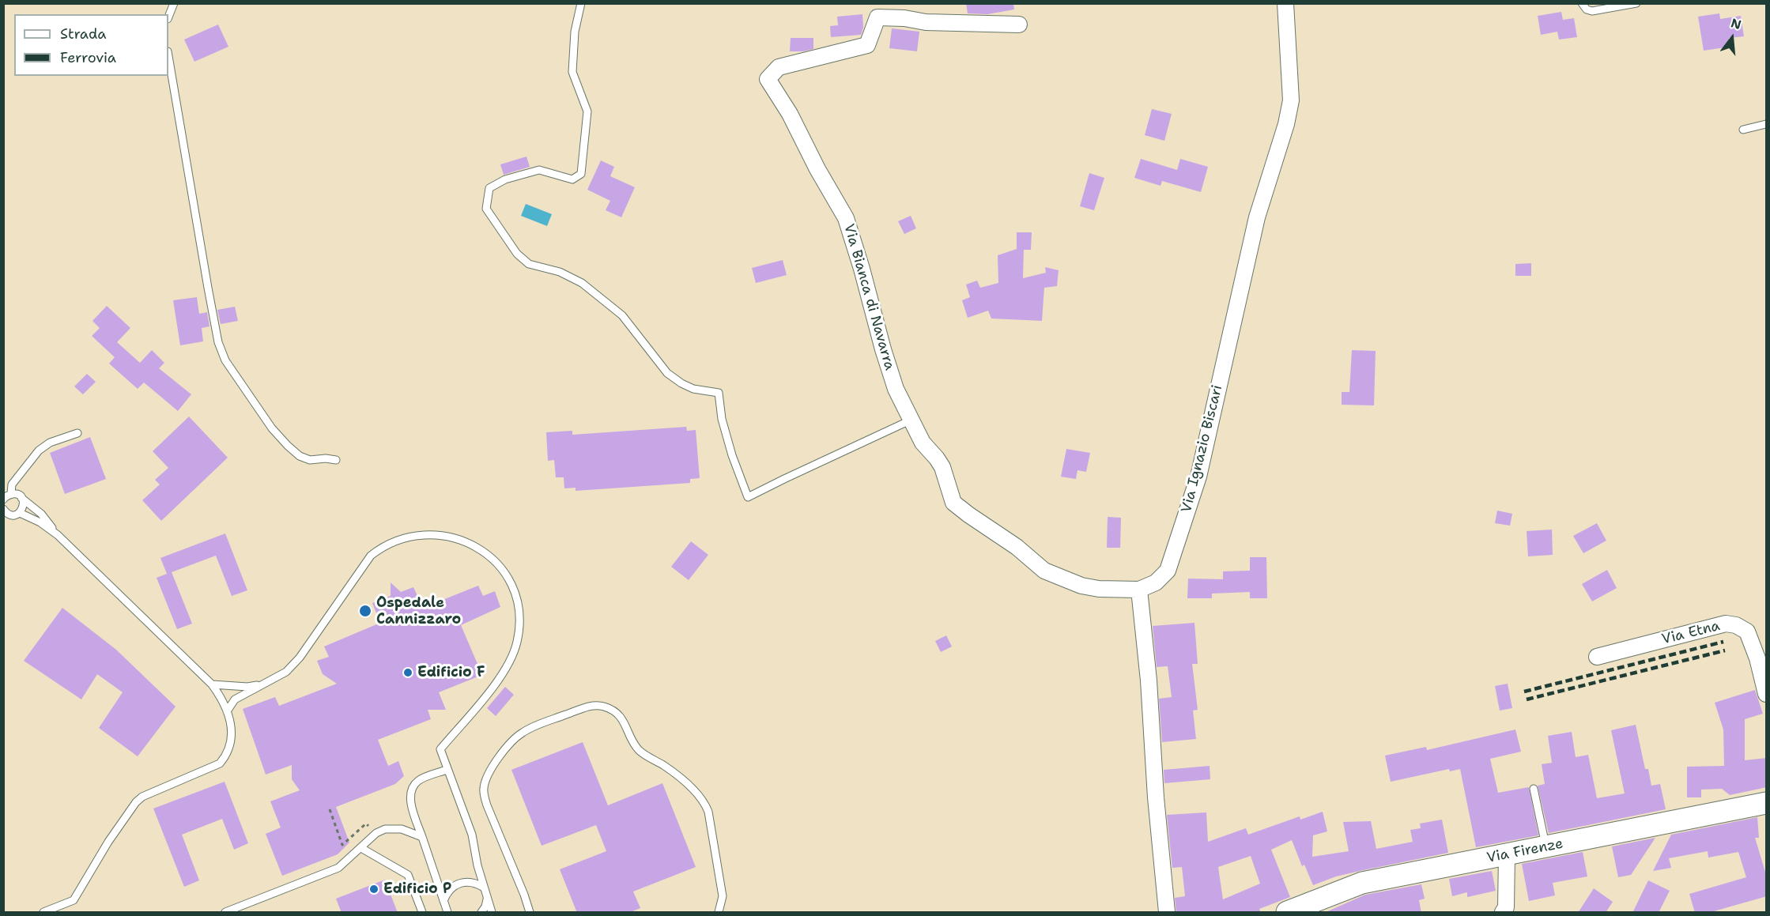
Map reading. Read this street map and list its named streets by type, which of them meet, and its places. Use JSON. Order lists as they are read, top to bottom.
{
  "streets": {
    "street": [
      "Via Bianca di Navarra",
      "Via Ignazio Biscari",
      "Via Etna",
      "Via Firenze"
    ]
  },
  "crossings": [
    ["Via Bianca di Navarra", "Via Ignazio Biscari"]
  ],
  "places": ["Ospedale Cannizzaro", "Edificio F", "Edificio P"],
  "legend": ["Strada", "Ferrovia"],
  "north": "top"
}
